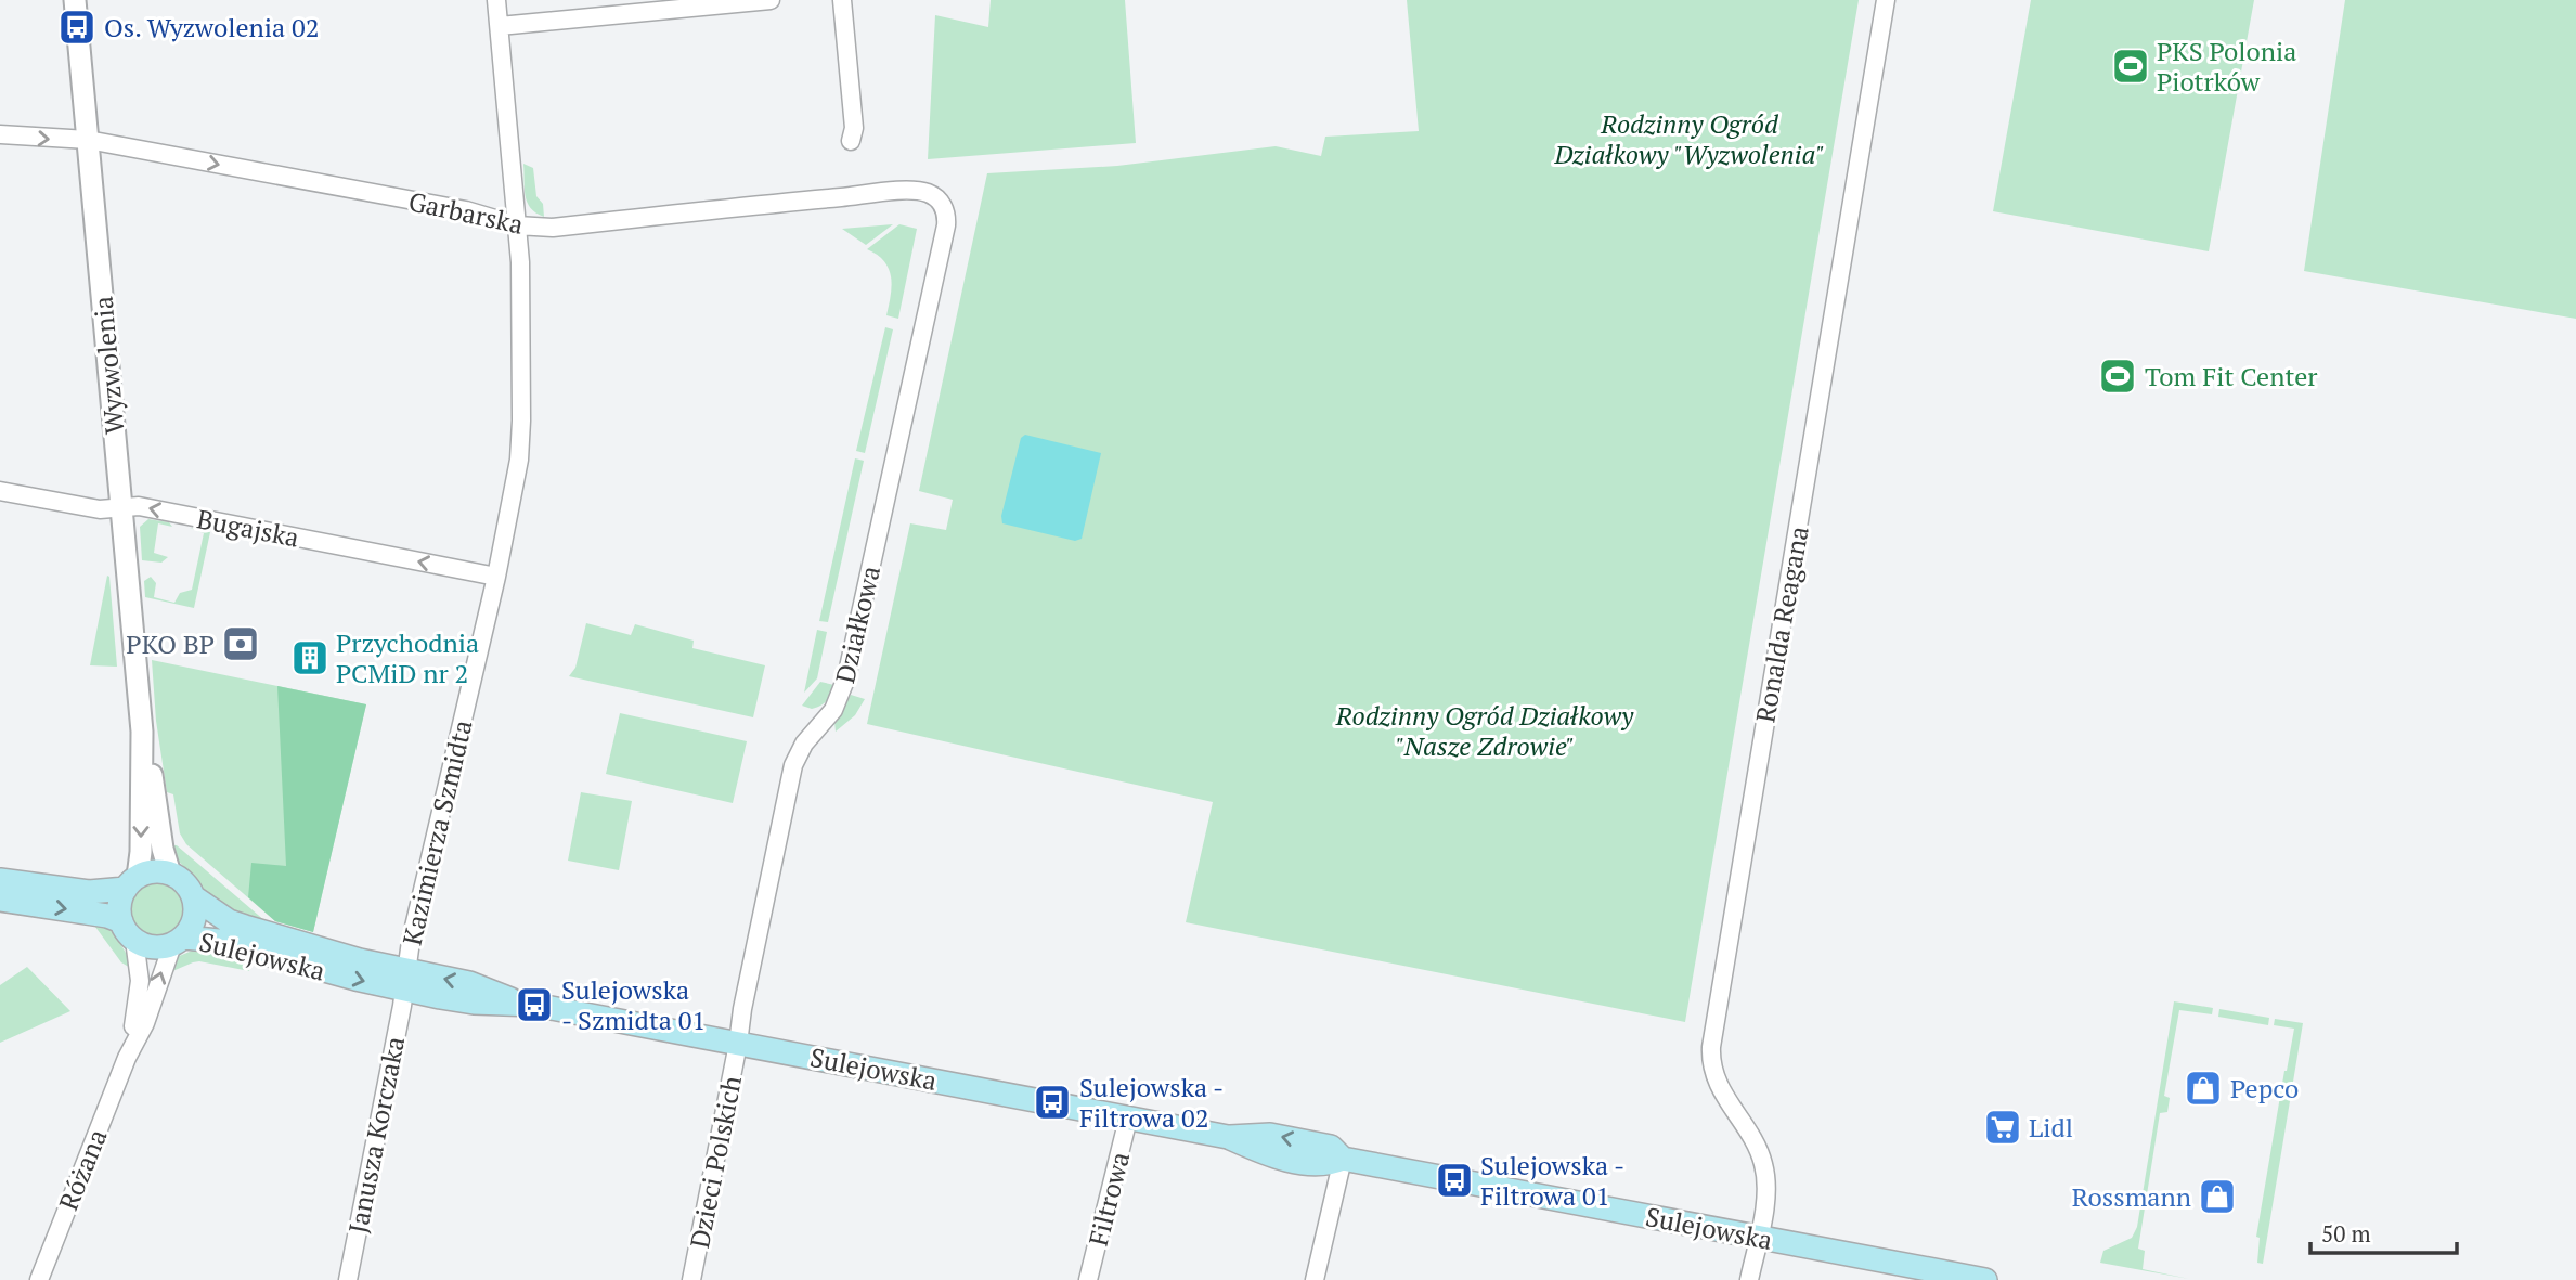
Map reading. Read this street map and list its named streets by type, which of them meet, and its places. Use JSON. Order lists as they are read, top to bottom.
{
  "streets": {
    "main road": ["Sulejowska"],
    "street": [
      "Garbarska",
      "Wyzwolenia",
      "Bugajska",
      "Działkowa",
      "Ronalda Reagana",
      "Kazimierza Szmidta",
      "Janusza Korczaka",
      "Dzieci Polskich",
      "Różana",
      "Filtrowa"
    ]
  },
  "crossings": [
    ["Garbarska", "Wyzwolenia"],
    ["Garbarska", "Działkowa"],
    ["Garbarska", "Kazimierza Szmidta"],
    ["Wyzwolenia", "Bugajska"],
    ["Wyzwolenia", "Sulejowska"],
    ["Wyzwolenia", "Różana"],
    ["Bugajska", "Kazimierza Szmidta"],
    ["Działkowa", "Sulejowska"],
    ["Działkowa", "Dzieci Polskich"],
    ["Ronalda Reagana", "Sulejowska"],
    ["Kazimierza Szmidta", "Sulejowska"],
    ["Kazimierza Szmidta", "Janusza Korczaka"],
    ["Sulejowska", "Janusza Korczaka"],
    ["Sulejowska", "Dzieci Polskich"],
    ["Sulejowska", "Różana"],
    ["Sulejowska", "Filtrowa"]
  ],
  "one_way": ["Garbarska", "Bugajska"],
  "parks": ["Rodzinny Ogród Działkowy \"Wyzwolenia\"", "Rodzinny Ogród Działkowy \"Nasze Zdrowie\""],
  "places": {
    "bus stop": [
      "Os. Wyzwolenia 02",
      "Sulejowska - Szmidta 01",
      "Sulejowska - Filtrowa 02",
      "Sulejowska - Filtrowa 01"
    ],
    "sports": ["PKS Polonia Piotrków", "Tom Fit Center"],
    "bank": ["PKO BP"],
    "building": ["Przychodnia PCMiD nr 2"],
    "shop": ["Pepco", "Rossmann"],
    "supermarket": ["Lidl"]
  },
  "scale_bar": "50 m"
}
